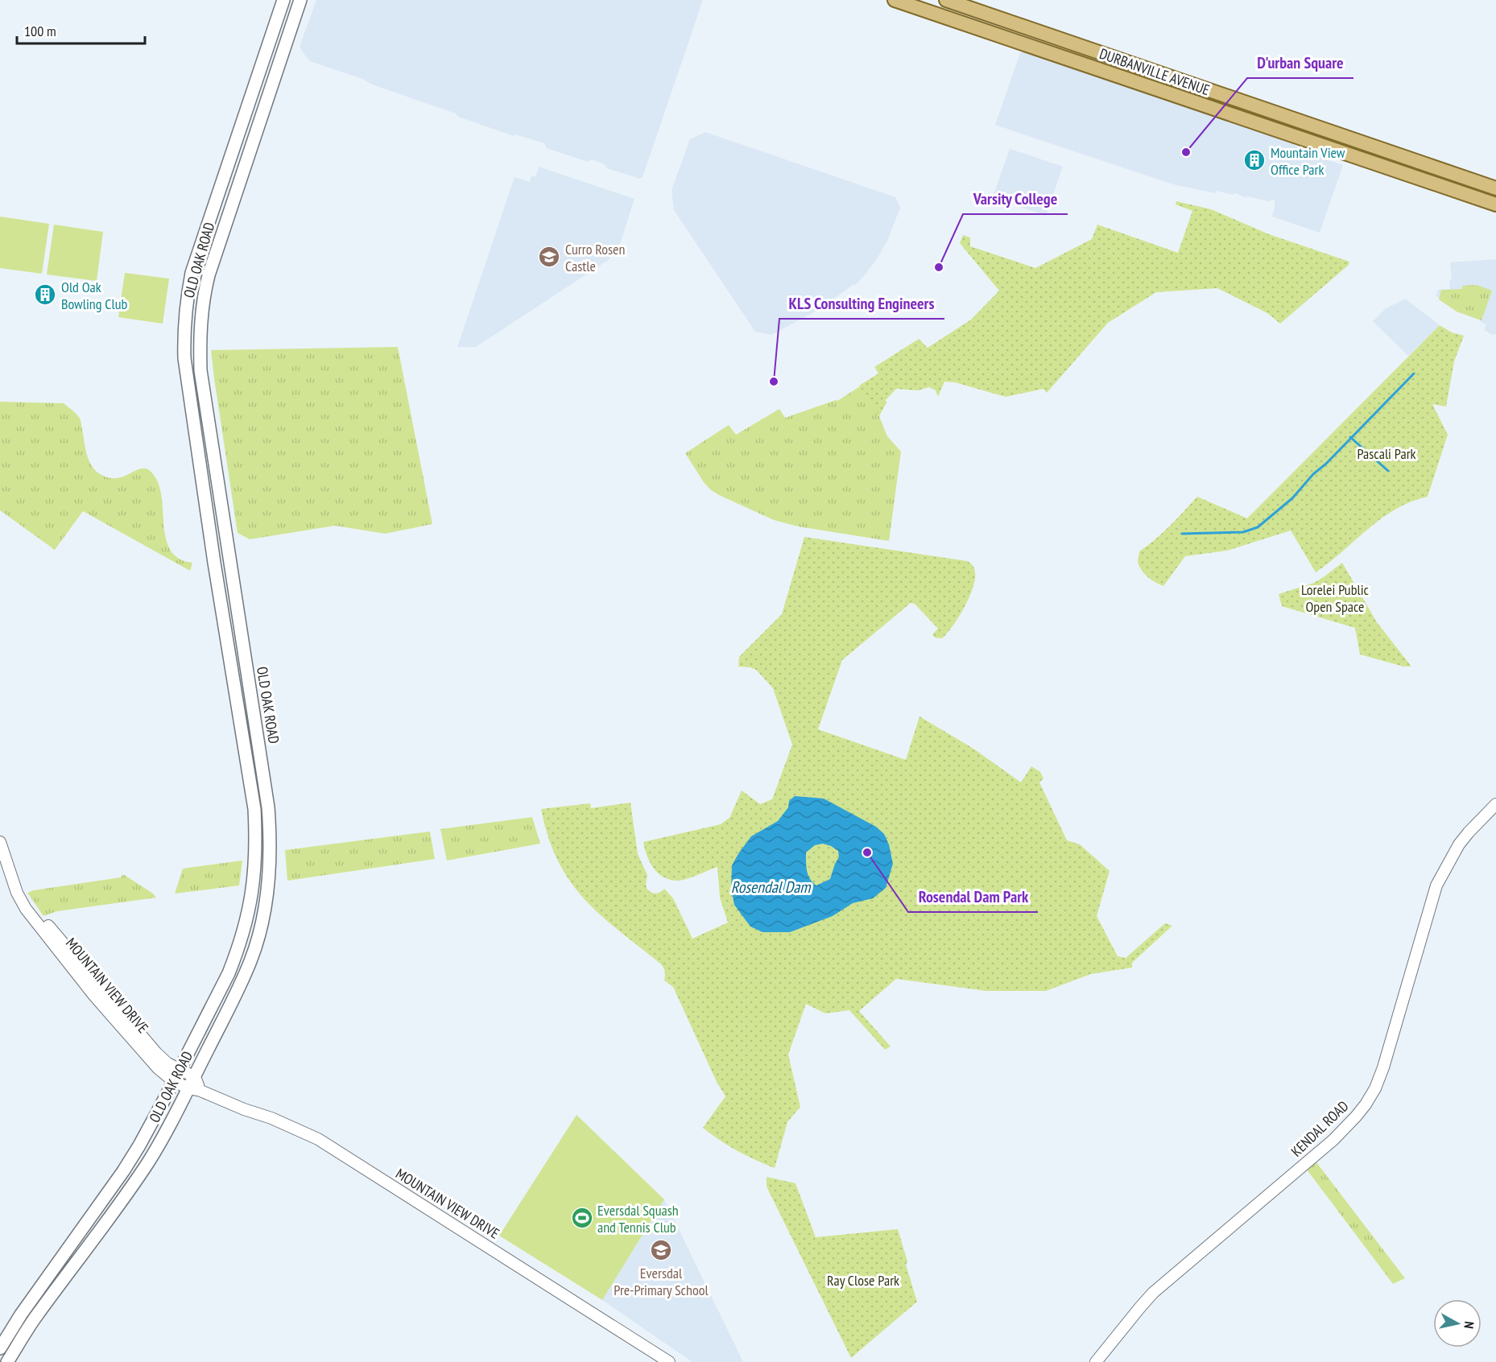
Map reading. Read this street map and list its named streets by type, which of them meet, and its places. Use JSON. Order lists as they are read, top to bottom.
{
  "streets": {
    "main road": ["DURBANVILLE AVENUE", "OLD OAK ROAD"],
    "street": ["MOUNTAIN VIEW DRIVE", "KENDAL ROAD"]
  },
  "crossings": [
    ["OLD OAK ROAD", "MOUNTAIN VIEW DRIVE"]
  ],
  "water": ["Rosendal Dam"],
  "parks": ["Pascali Park", "Lorelei Public Open Space", "Ray Close Park"],
  "places": {
    "other": [
      "D'urban Square",
      "Varsity College",
      "KLS Consulting Engineers",
      "Rosendal Dam Park"
    ],
    "building": ["Mountain View Office Park", "Old Oak Bowling Club"],
    "school or university": ["Curro Rosen Castle", "Eversdal Pre-Primary School"],
    "sports": ["Eversdal Squash and Tennis Club"]
  },
  "scale_bar": "100 m",
  "north": "right"
}
